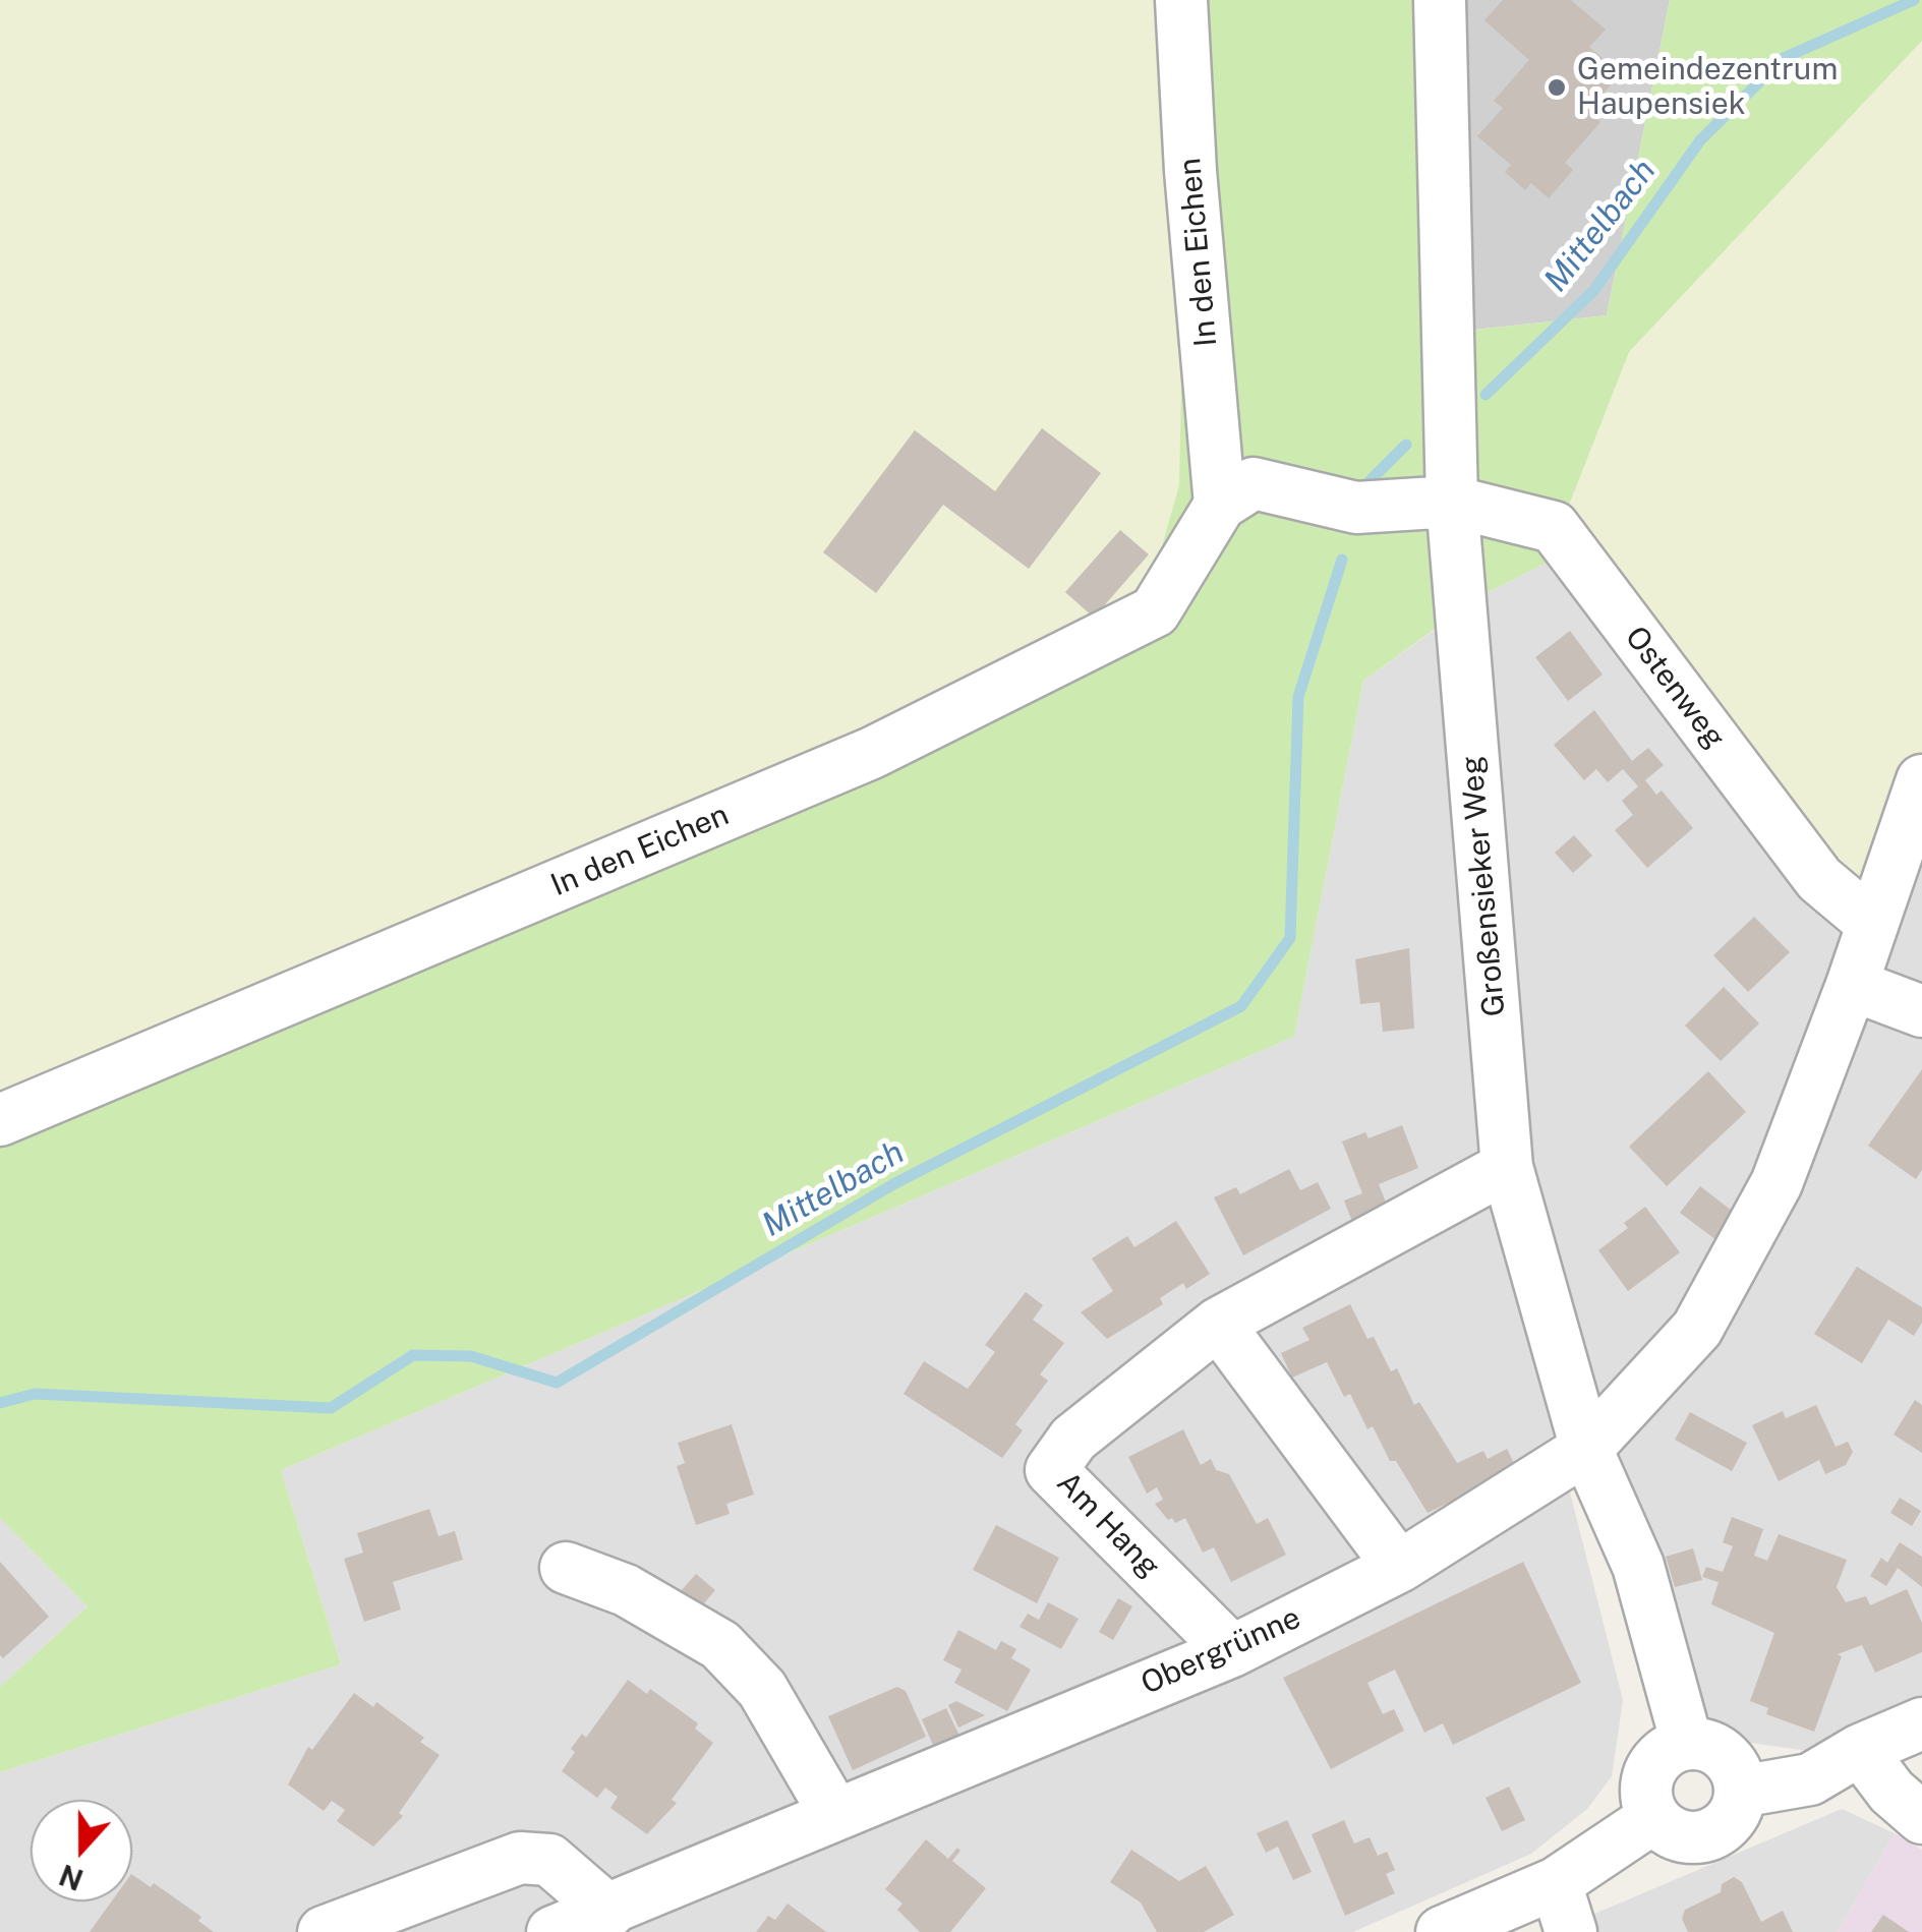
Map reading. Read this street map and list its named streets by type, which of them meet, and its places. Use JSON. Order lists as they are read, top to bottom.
{
  "streets": {
    "street": [
      "In den Eichen",
      "Ostenweg",
      "Großensieker Weg",
      "Am Hang",
      "Obergrünne"
    ]
  },
  "crossings": [
    ["Ostenweg", "Großensieker Weg"],
    ["Großensieker Weg", "Am Hang"],
    ["Großensieker Weg", "Obergrünne"],
    ["Am Hang", "Obergrünne"]
  ],
  "water": ["Mittelbach"],
  "places": ["Gemeindezentrum Haupensiek"],
  "north": "bottom"
}
